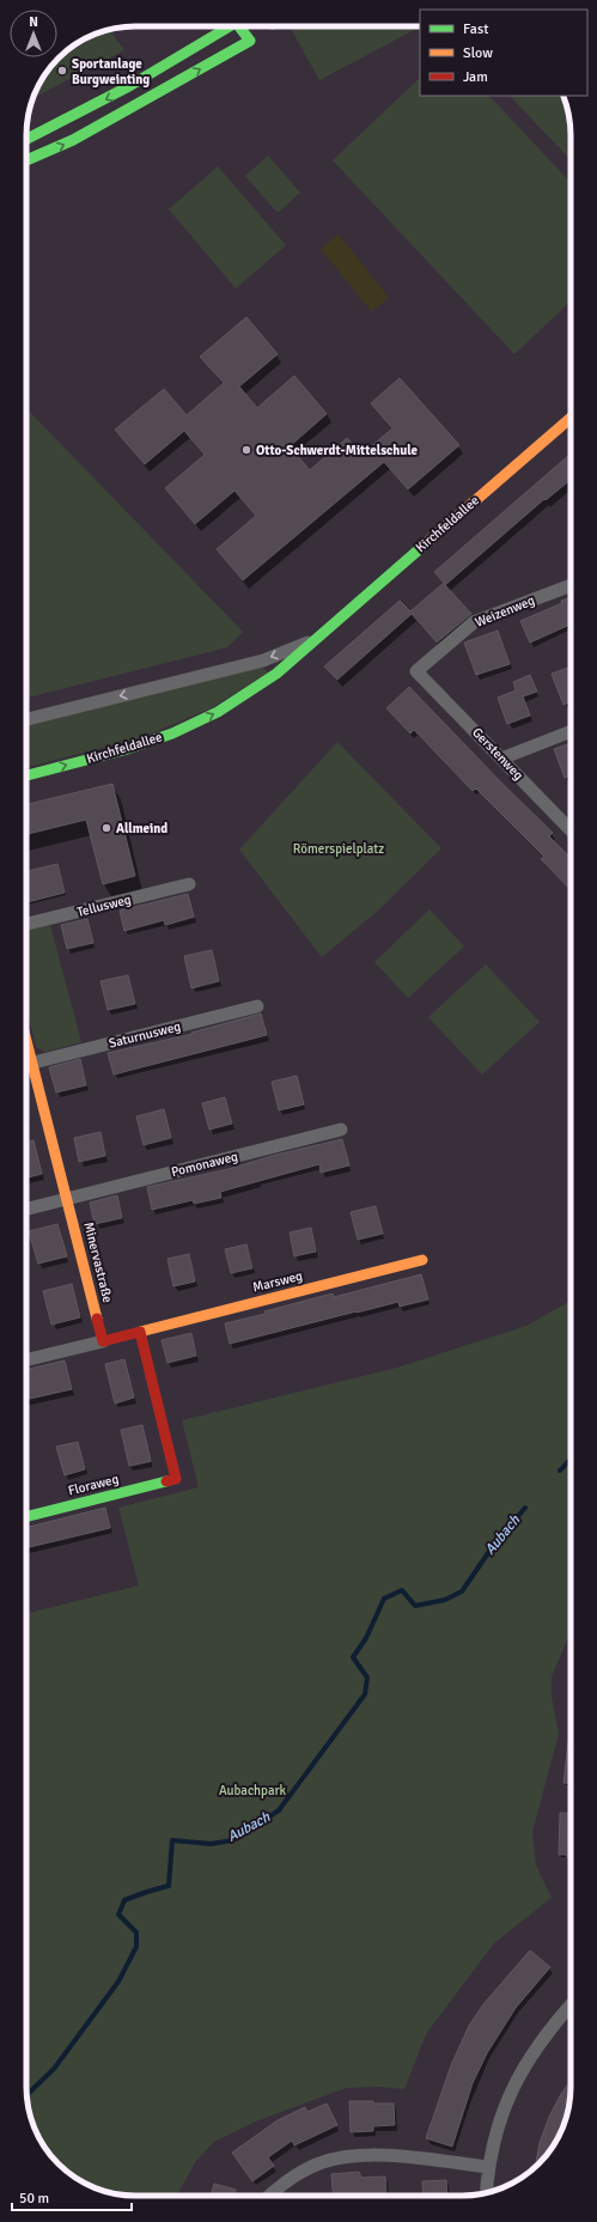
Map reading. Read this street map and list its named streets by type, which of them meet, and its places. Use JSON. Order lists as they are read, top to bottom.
{
  "streets": {
    "main road": [
      "Kirchfeldallee",
      "Minervastraße",
      "Marsweg",
      "Floraweg"
    ],
    "street": [
      "Weizenweg",
      "Gerstenweg",
      "Tellusweg",
      "Saturnusweg",
      "Pomonaweg"
    ]
  },
  "crossings": [
    ["Weizenweg", "Gerstenweg"],
    ["Saturnusweg", "Minervastraße"],
    ["Pomonaweg", "Minervastraße"],
    ["Marsweg", "Floraweg"]
  ],
  "water": ["Aubach"],
  "parks": ["Römerspielplatz", "Aubachpark"],
  "places": ["Sportanlage Burgweinting", "Otto-Schwerdt-Mittelschule", "Allmeind"],
  "legend": ["Fast", "Slow", "Jam"],
  "scale_bar": "50 m",
  "north": "top"
}
